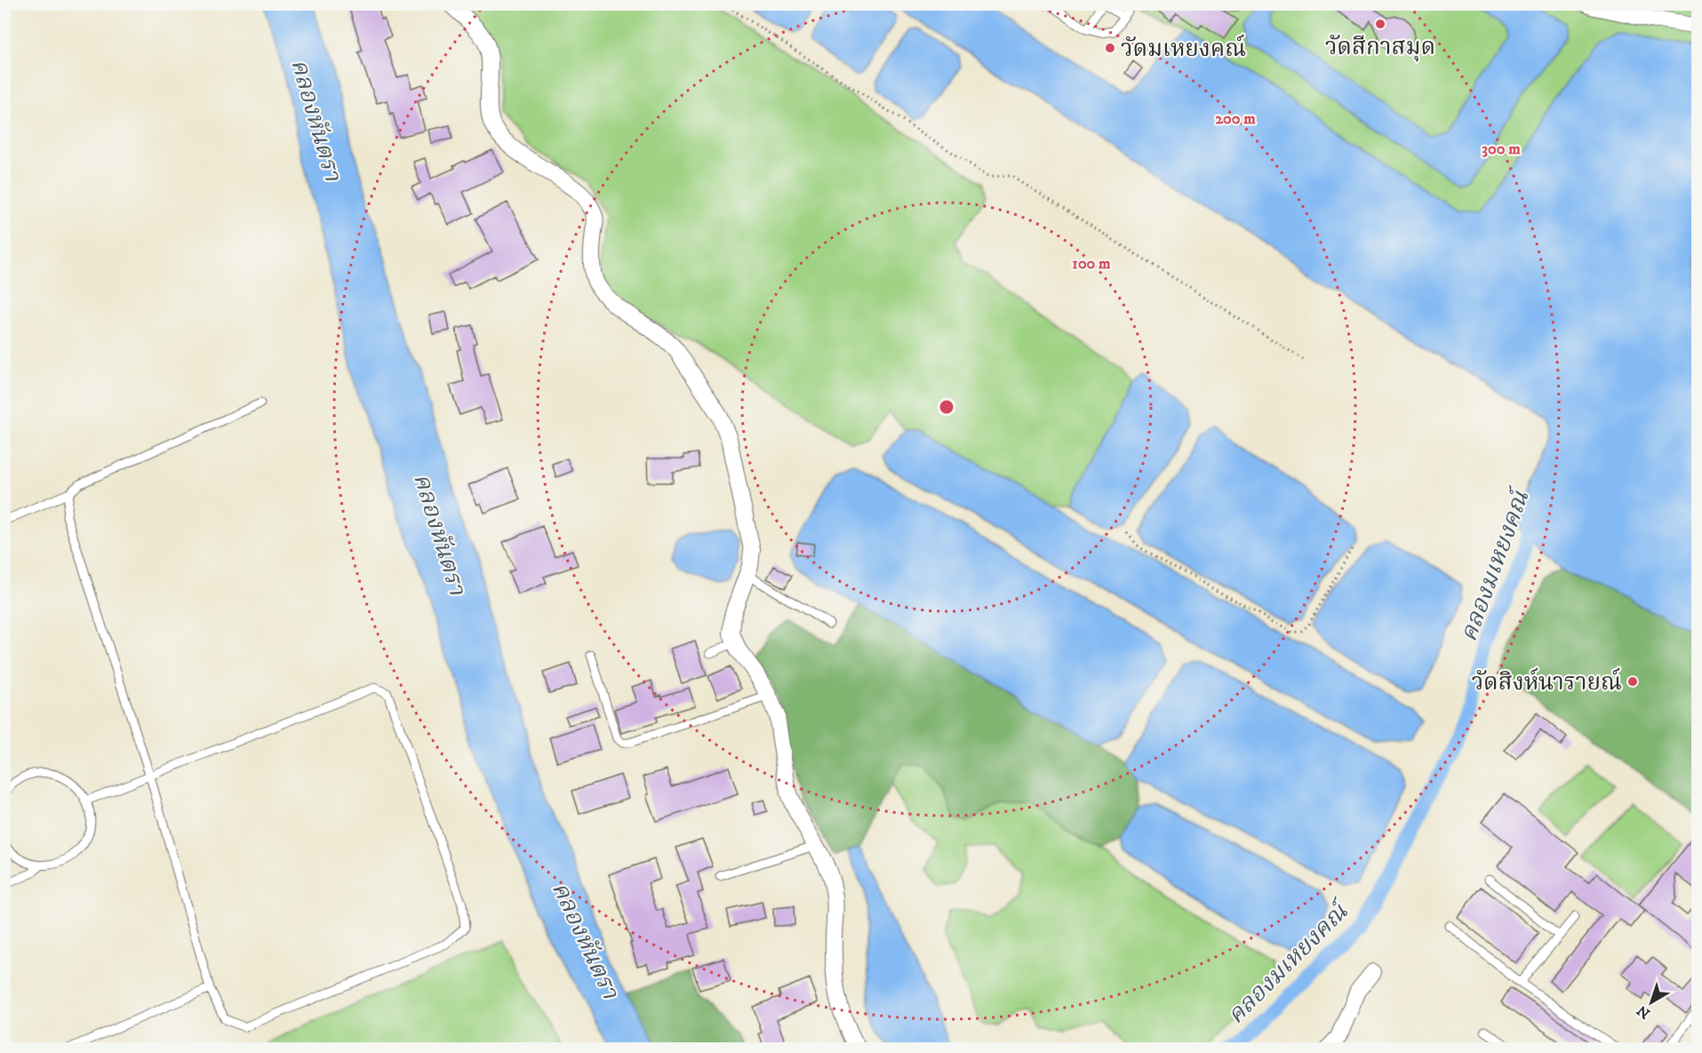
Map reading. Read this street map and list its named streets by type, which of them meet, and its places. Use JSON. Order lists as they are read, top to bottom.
{
  "water": ["คลองหันตรา", "คลองมเหยงคณ์"],
  "places": ["วัดสีกาสมุด", "วัดมเหยงคณ์", "วัดสิงห์นารายณ์"],
  "north": "bottom left",
  "rings": ["200 m", "300 m", "100 m"]
}
